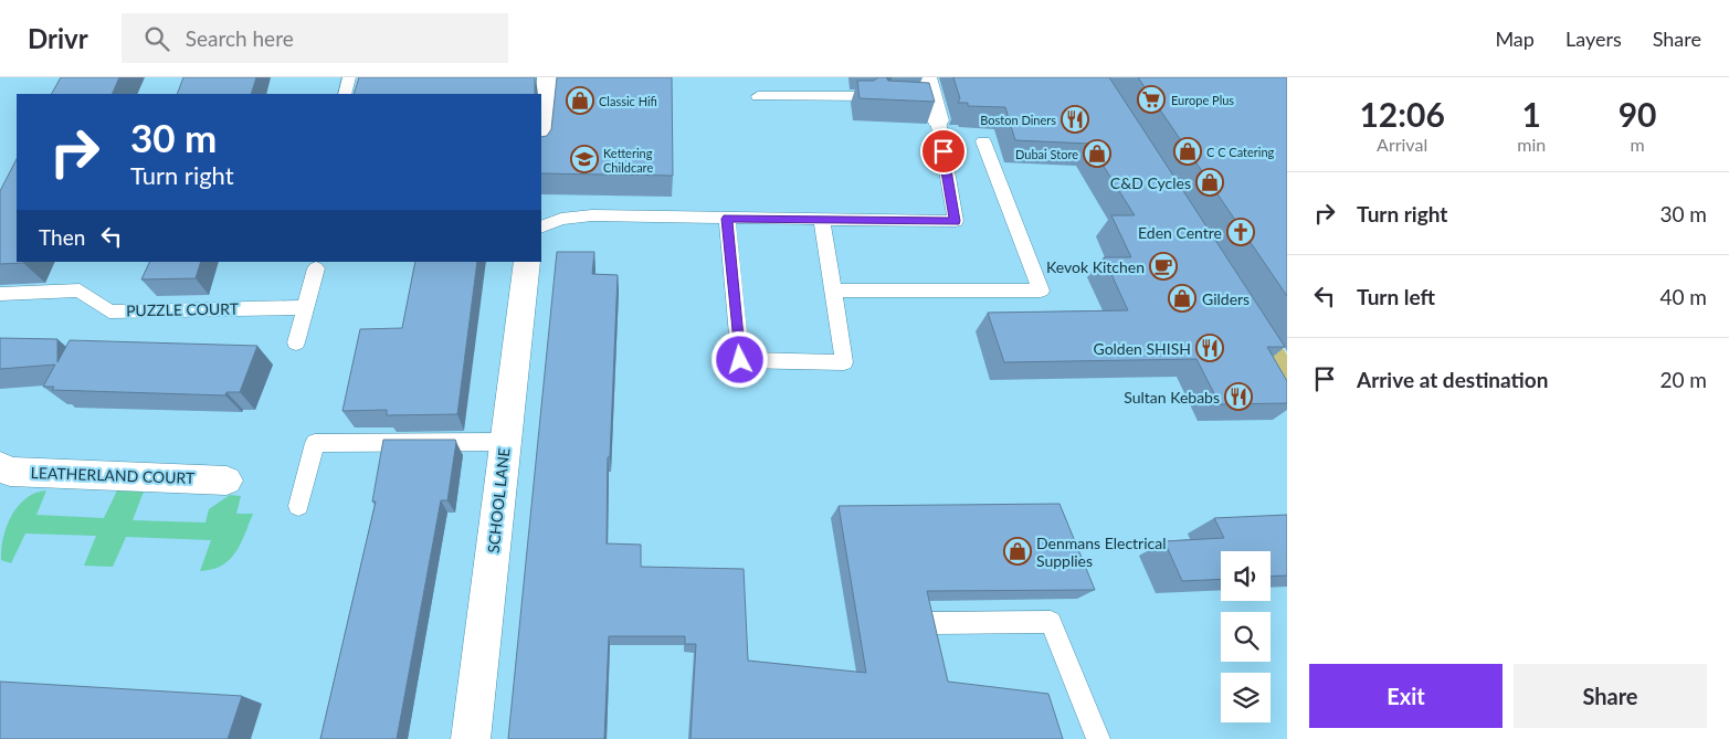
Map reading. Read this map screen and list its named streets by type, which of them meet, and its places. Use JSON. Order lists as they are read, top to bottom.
{
  "streets": {
    "street": ["LEATHERLAND COURT", "SCHOOL LANE"],
    "lane": ["PUZZLE COURT"]
  },
  "places": {
    "supermarket": ["Europe Plus"],
    "shop": [
      "Classic Hifi",
      "C C Catering",
      "Dubai Store",
      "C&D Cycles",
      "Gilders",
      "Denmans Electrical Supplies"
    ],
    "restaurant": ["Boston Diners", "Golden SHISH", "Sultan Kebabs"],
    "school or university": ["Kettering Childcare"],
    "church": ["Eden Centre"],
    "cafe": ["Kevok Kitchen"]
  },
  "page": {
    "header": "Drivr",
    "search": "Search here",
    "nav": ["Map", "Layers", "Share"],
    "eta": [
      "12:06",
      "Arrival",
      "1",
      "min",
      "90",
      "m"
    ],
    "turn": ["30 m", "Turn right"],
    "list": [
      {
        "name": "Turn right",
        "value": "30 m"
      },
      {
        "name": "Turn left",
        "value": "40 m"
      },
      {
        "name": "Arrive at destination",
        "value": "20 m"
      }
    ],
    "then": "Then",
    "buttons": ["Exit", "Share"]
  }
}
